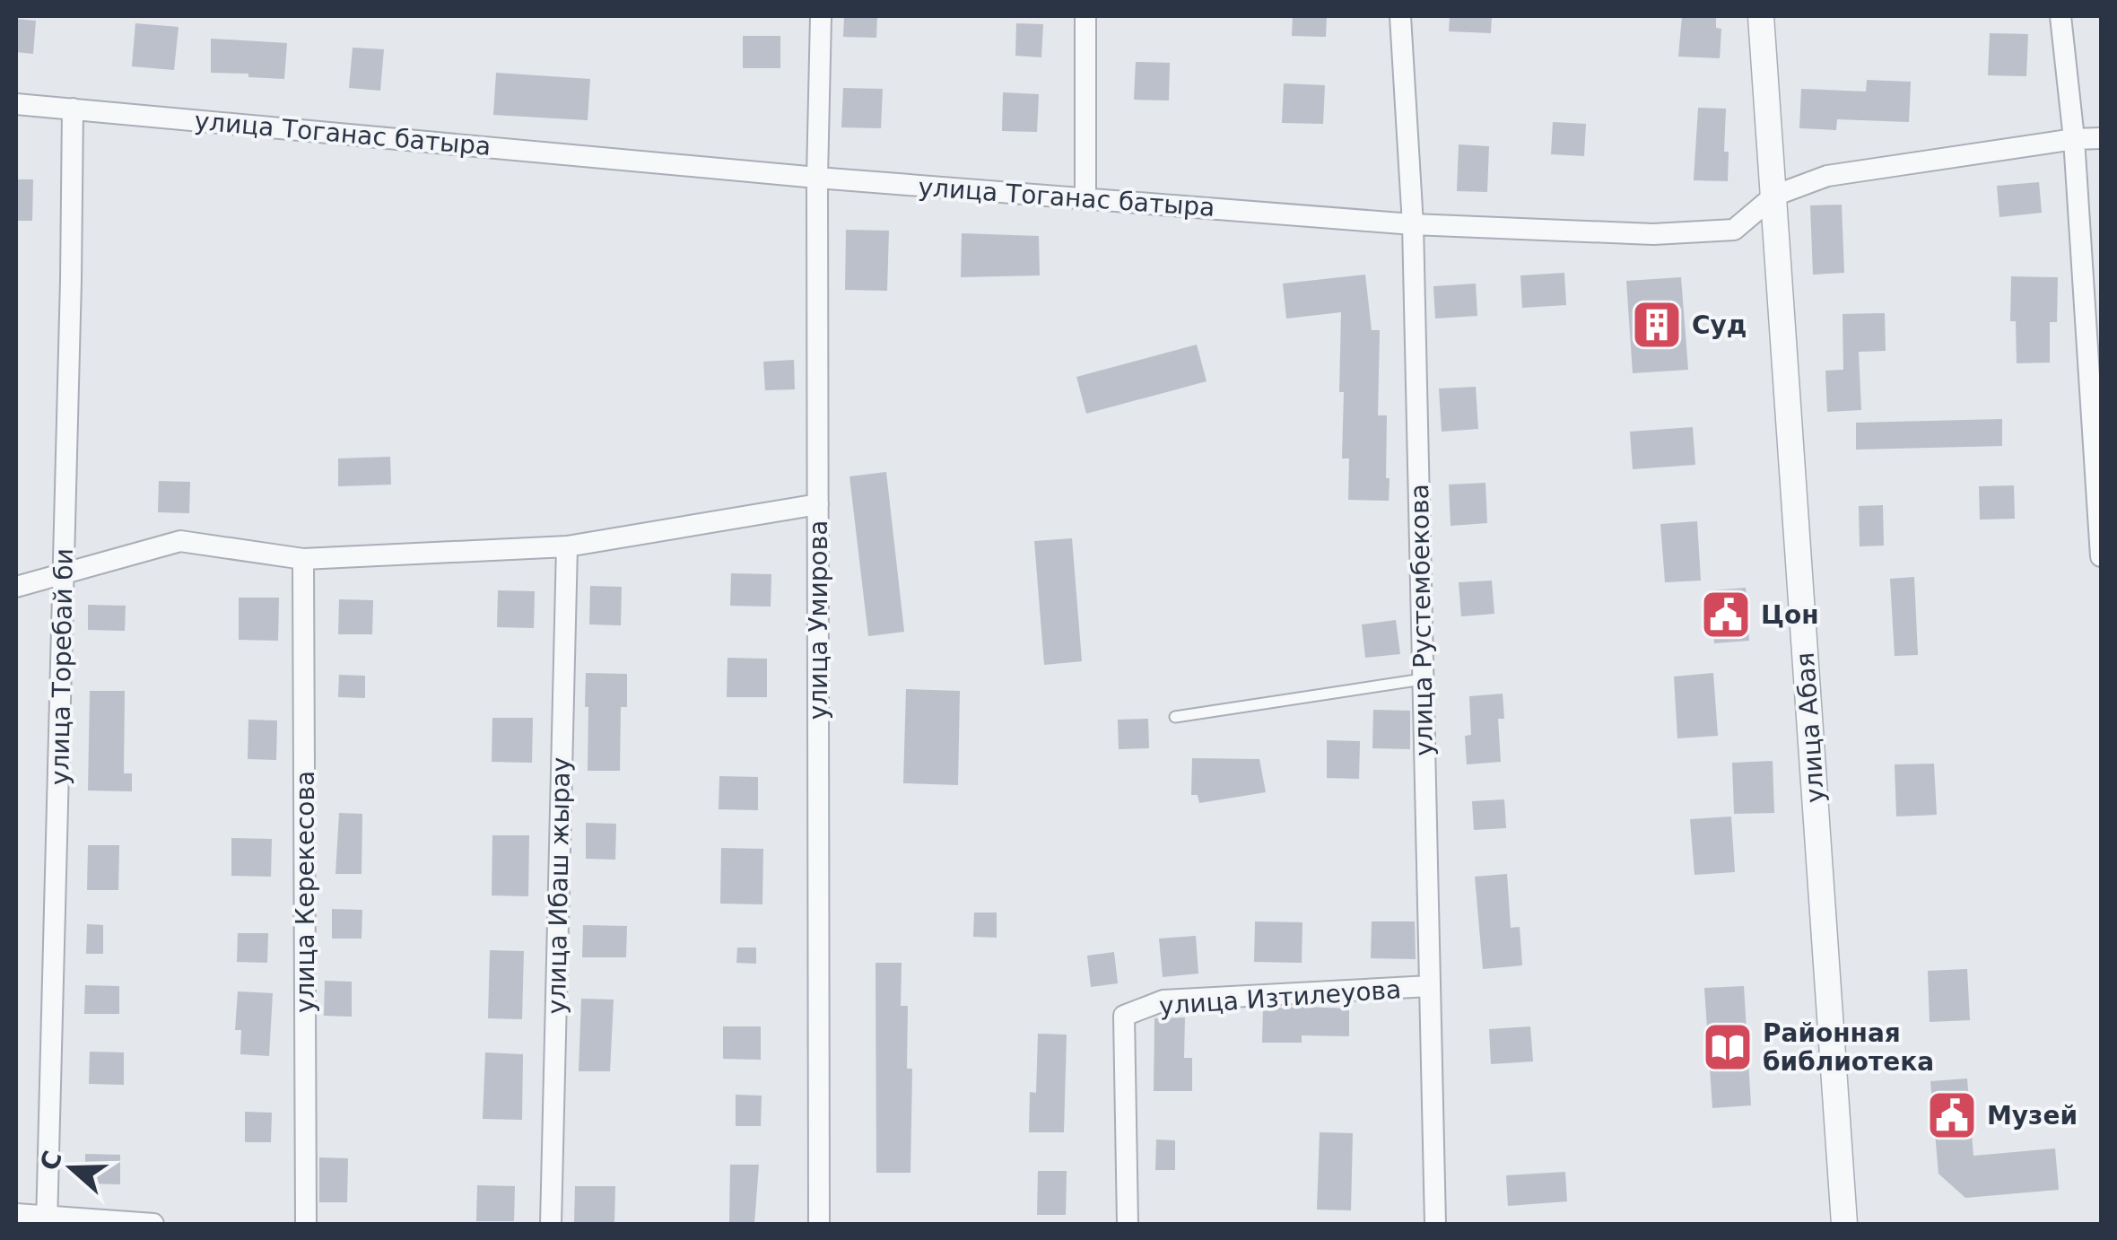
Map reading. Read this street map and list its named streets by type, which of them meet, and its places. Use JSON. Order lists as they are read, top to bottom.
{
  "streets": {
    "street": [
      "улица Тоганас батыра",
      "улица Умирова",
      "улица Рустембекова",
      "улица Торебай би",
      "улица Абая",
      "улица Ибаш жырау",
      "улица Керекесова",
      "улица Изтилеуова"
    ]
  },
  "crossings": [
    ["улица Тоганас батыра", "улица Умирова"],
    ["улица Тоганас батыра", "улица Рустембекова"],
    ["улица Тоганас батыра", "улица Торебай би"],
    ["улица Тоганас батыра", "улица Абая"],
    ["улица Рустембекова", "улица Изтилеуова"]
  ],
  "places": {
    "building": ["Суд"],
    "public building": ["Цон", "Музей"],
    "library": ["Районная библиотека"]
  },
  "north": "left"
}
